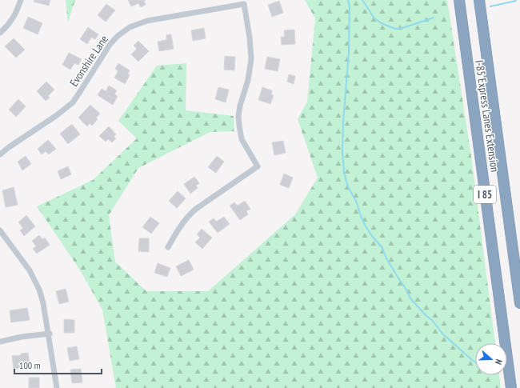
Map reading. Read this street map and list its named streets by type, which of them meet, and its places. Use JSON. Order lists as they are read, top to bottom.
{
  "streets": {
    "highway": ["I-85 Express Lanes Extension", "I 85"],
    "street": ["Evonshire Lane"]
  },
  "scale_bar": "100 m",
  "north": "right"
}
